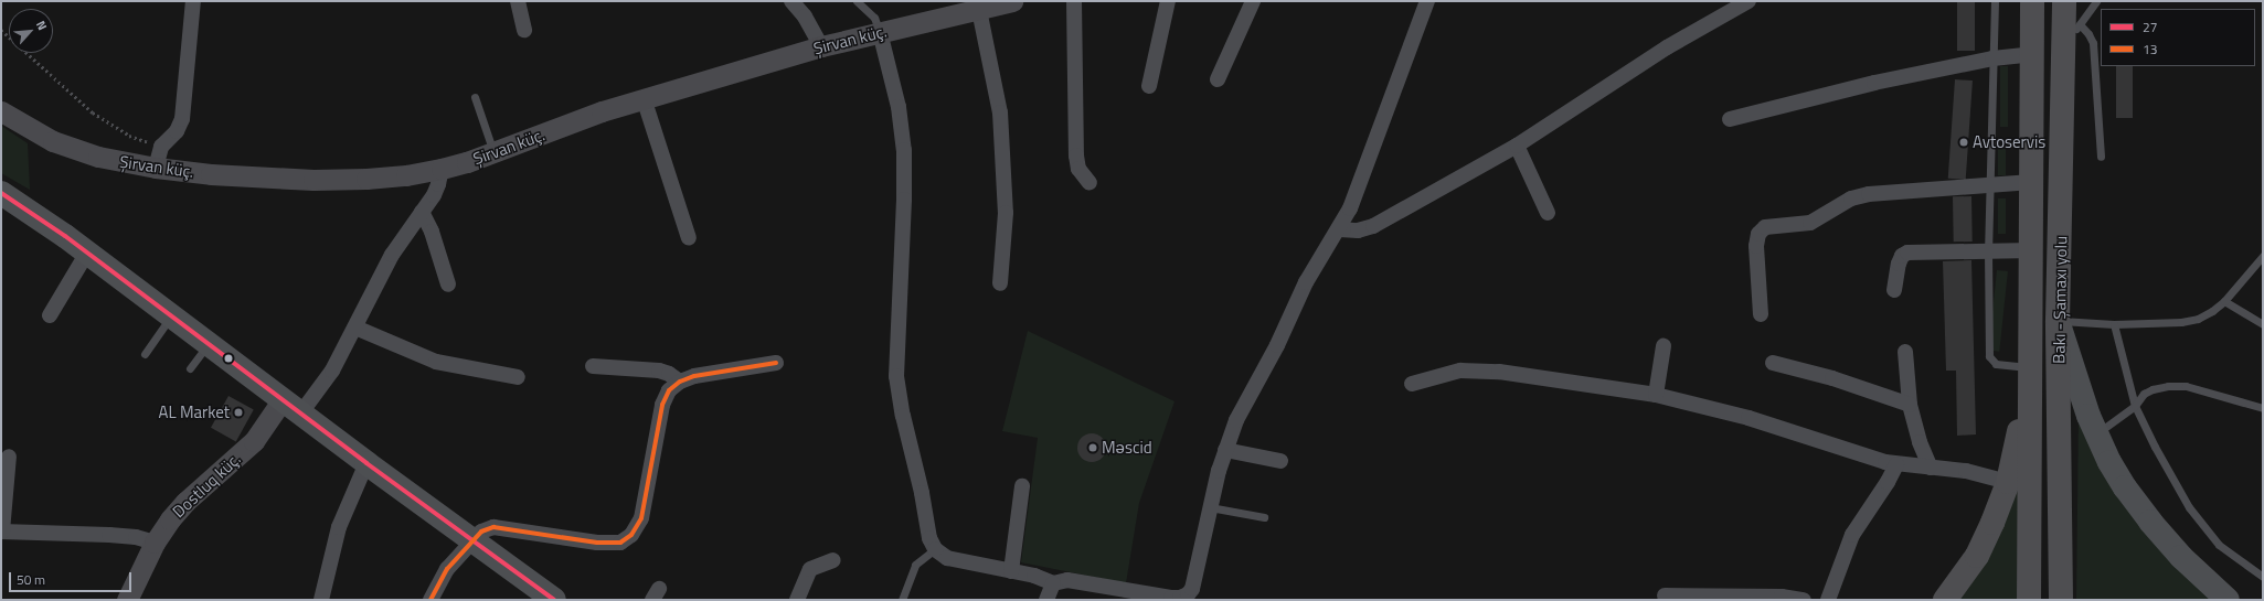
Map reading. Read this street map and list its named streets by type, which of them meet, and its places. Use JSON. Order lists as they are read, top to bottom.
{
  "streets": {
    "highway": ["Bakı - Şamaxı yolu"],
    "street": ["Şirvan küç.", "Dostluq küç."]
  },
  "places": ["Avtoservis", "AL Market", "Məscid"],
  "lines": ["transit line 27", "transit line 13"],
  "legend": ["27", "13"],
  "scale_bar": "50 m",
  "north": "top right"
}
